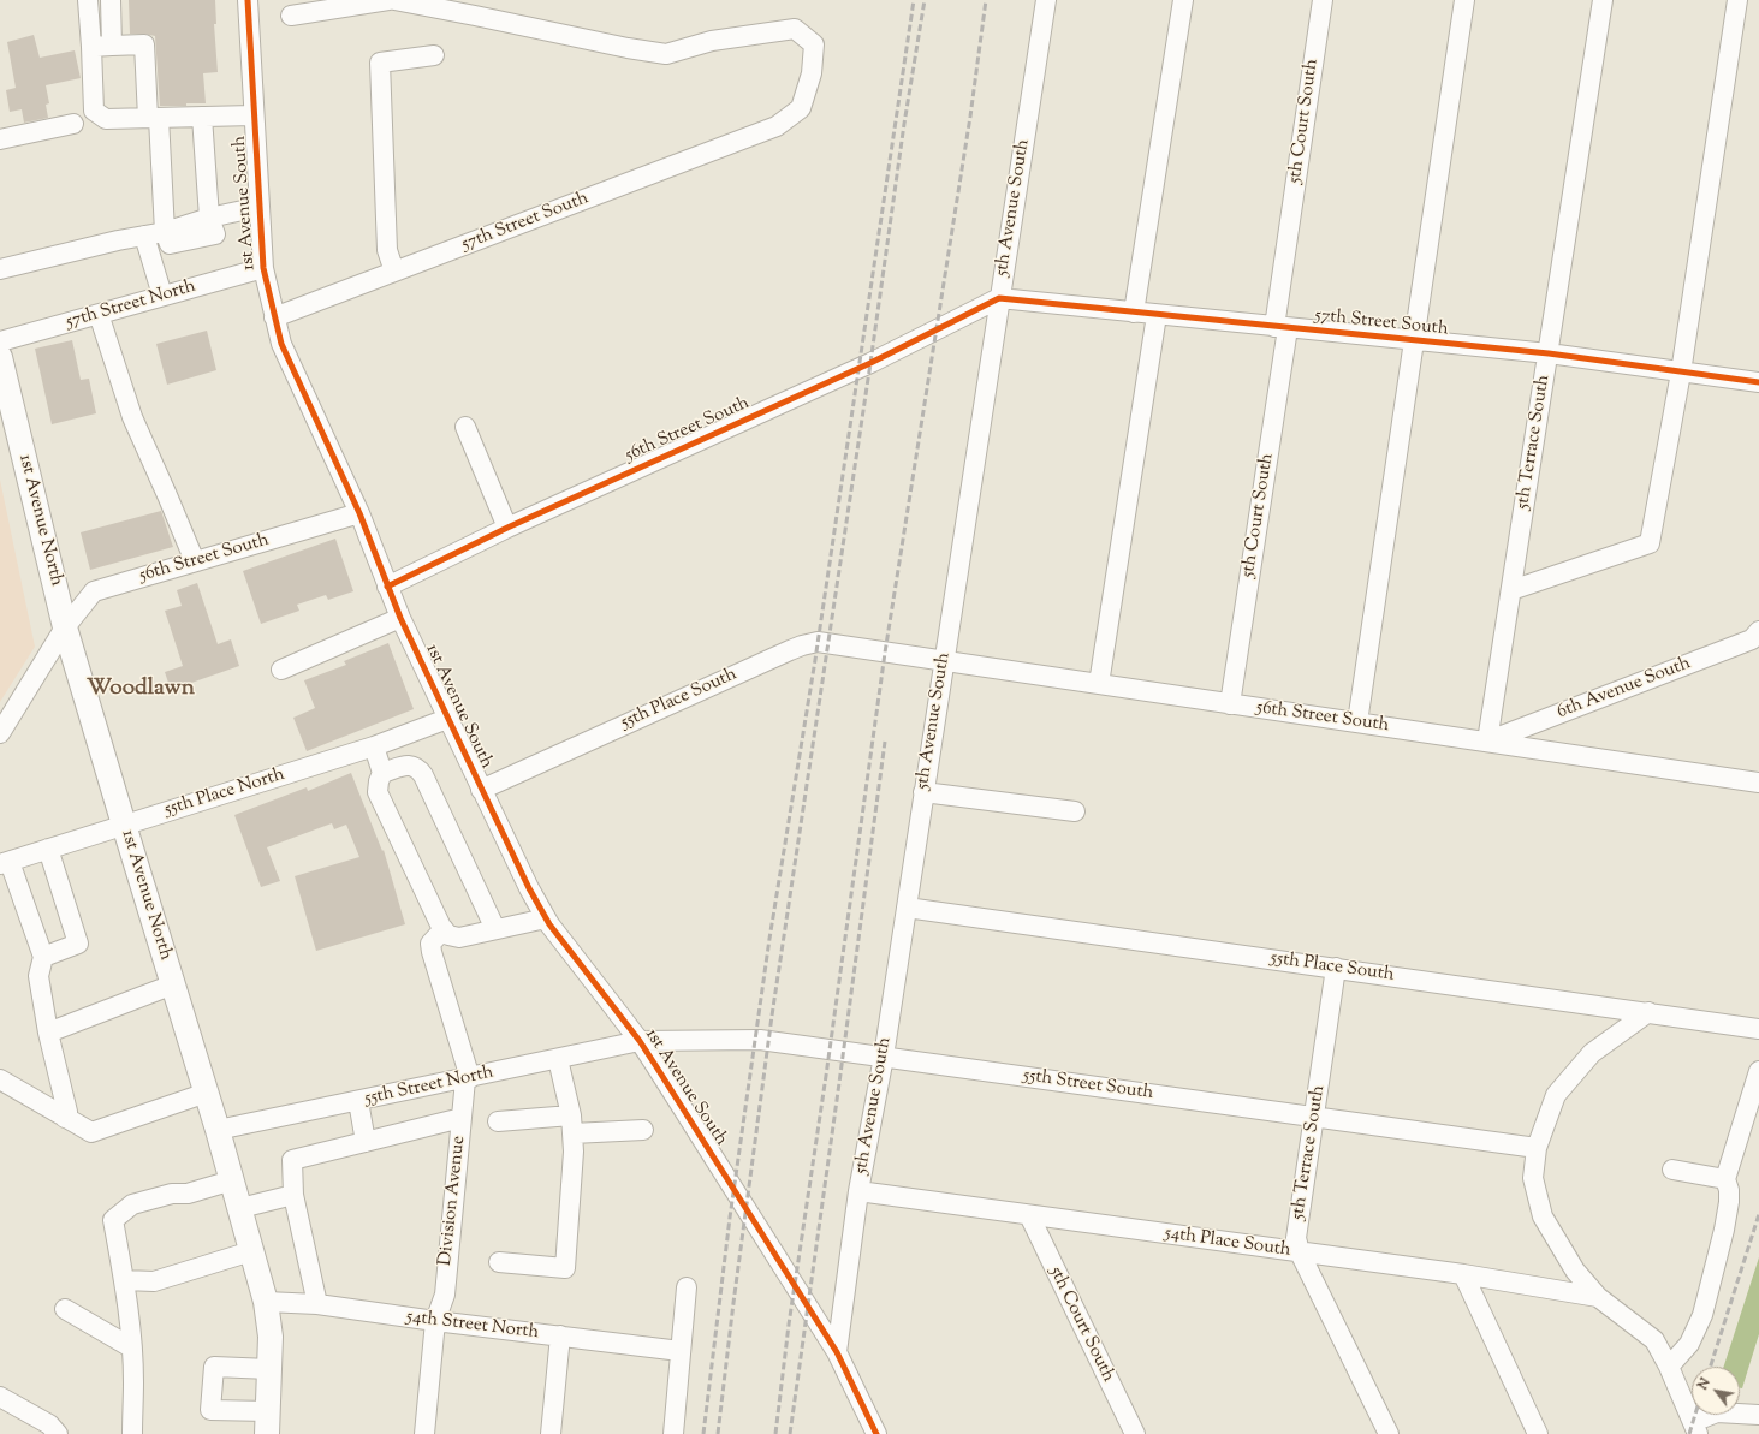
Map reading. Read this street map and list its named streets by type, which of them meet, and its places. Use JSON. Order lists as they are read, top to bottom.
{
  "streets": {
    "main road": ["1st Avenue North"],
    "street": [
      "5th Court South",
      "1st Avenue South",
      "5th Avenue South",
      "57th Street South",
      "57th Street North",
      "56th Street South",
      "5th Terrace South",
      "6th Avenue South",
      "55th Place South",
      "55th Place North",
      "55th Street South",
      "55th Street North",
      "Division Avenue",
      "54th Place South",
      "54th Street North"
    ]
  },
  "crossings": [
    ["5th Court South", "57th Street South"],
    ["5th Court South", "56th Street South"],
    ["5th Court South", "54th Place South"],
    ["1st Avenue South", "5th Avenue South"],
    ["1st Avenue South", "57th Street South"],
    ["1st Avenue South", "57th Street North"],
    ["1st Avenue South", "56th Street South"],
    ["1st Avenue South", "55th Place South"],
    ["1st Avenue South", "55th Place North"],
    ["1st Avenue South", "55th Street South"],
    ["1st Avenue South", "55th Street North"],
    ["5th Avenue South", "57th Street South"],
    ["5th Avenue South", "56th Street South"],
    ["5th Avenue South", "55th Place South"],
    ["5th Avenue South", "55th Street South"],
    ["5th Avenue South", "54th Place South"],
    ["57th Street South", "56th Street South"],
    ["57th Street South", "5th Terrace South"],
    ["56th Street South", "5th Terrace South"],
    ["56th Street South", "1st Avenue North"],
    ["56th Street South", "6th Avenue South"],
    ["56th Street South", "55th Place South"],
    ["5th Terrace South", "6th Avenue South"],
    ["5th Terrace South", "55th Place South"],
    ["5th Terrace South", "55th Street South"],
    ["5th Terrace South", "54th Place South"],
    ["1st Avenue North", "55th Place North"],
    ["1st Avenue North", "55th Street North"],
    ["1st Avenue North", "54th Street North"],
    ["55th Street South", "55th Street North"],
    ["55th Street North", "Division Avenue"],
    ["Division Avenue", "54th Street North"]
  ],
  "districts": ["Woodlawn"],
  "north": "top left"
}
